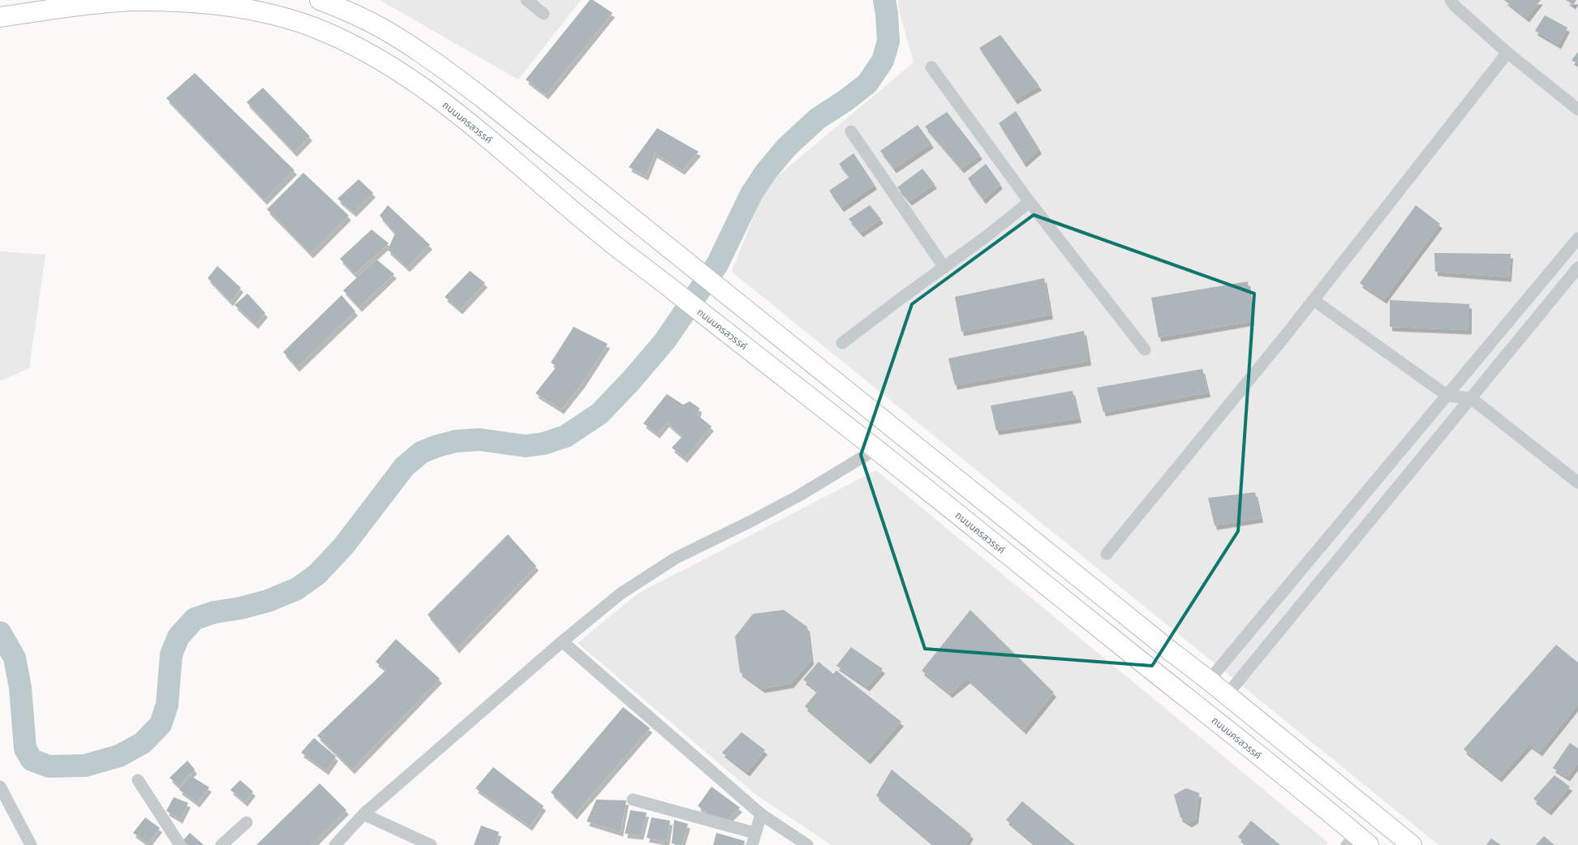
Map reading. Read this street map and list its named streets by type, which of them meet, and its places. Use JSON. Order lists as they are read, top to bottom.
{
  "streets": {
    "main road": ["ถนนนครสวรรค์"]
  }
}
